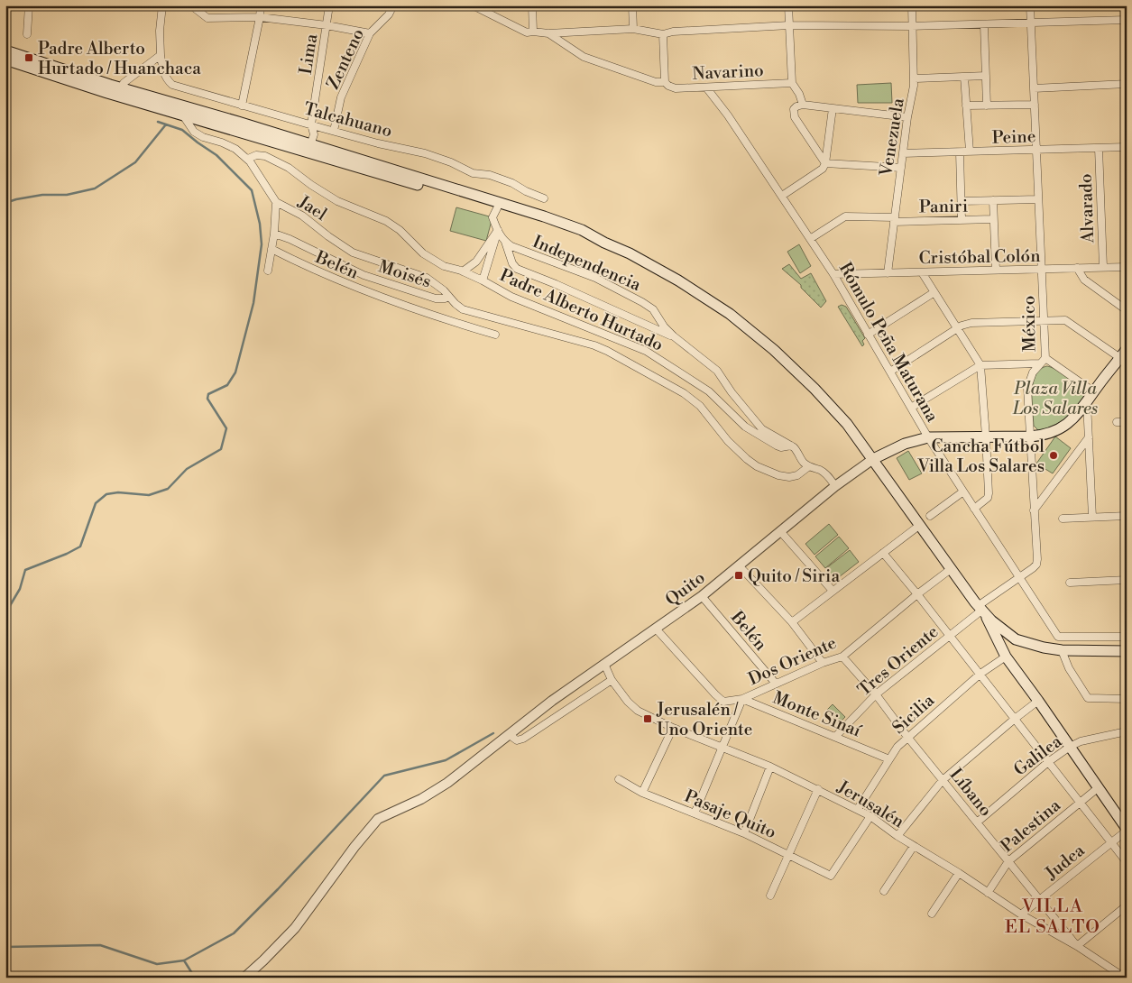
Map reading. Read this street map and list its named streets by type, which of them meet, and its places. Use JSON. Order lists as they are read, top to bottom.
{
  "streets": {
    "street": [
      "Lima",
      "Zenteno",
      "Navarino",
      "Talcahuano",
      "Peine",
      "Venezuela",
      "Paniri",
      "Jael",
      "Alvarado",
      "Cristóbal Colón",
      "Independencia",
      "Belén",
      "Moisés",
      "Padre Alberto Hurtado",
      "México",
      "Rómulo Peña Maturana",
      "Quito",
      "Dos Oriente",
      "Tres Oriente",
      "Monte Sinaí",
      "Sicilia",
      "Galilea",
      "Líbano",
      "Jerusalén",
      "Pasaje Quito",
      "Palestina",
      "Judea"
    ]
  },
  "crossings": [
    ["Lima", "Talcahuano"],
    ["Zenteno", "Talcahuano"],
    ["Navarino", "Rómulo Peña Maturana"],
    ["Peine", "Venezuela"],
    ["Peine", "Alvarado"],
    ["Peine", "México"],
    ["Venezuela", "Paniri"],
    ["Venezuela", "Cristóbal Colón"],
    ["Paniri", "México"],
    ["Paniri", "Rómulo Peña Maturana"],
    ["Jael", "Moisés"],
    ["Jael", "Padre Alberto Hurtado"],
    ["Alvarado", "Cristóbal Colón"],
    ["Cristóbal Colón", "México"],
    ["Cristóbal Colón", "Rómulo Peña Maturana"],
    ["Independencia", "Moisés"],
    ["Independencia", "Padre Alberto Hurtado"],
    ["Independencia", "Quito"],
    ["Belén", "Quito"],
    ["Belén", "Dos Oriente"],
    ["México", "Rómulo Peña Maturana"],
    ["México", "Tres Oriente"],
    ["Quito", "Monte Sinaí"],
    ["Quito", "Jerusalén"],
    ["Dos Oriente", "Monte Sinaí"],
    ["Dos Oriente", "Líbano"],
    ["Dos Oriente", "Jerusalén"],
    ["Dos Oriente", "Pasaje Quito"],
    ["Tres Oriente", "Monte Sinaí"],
    ["Tres Oriente", "Líbano"],
    ["Monte Sinaí", "Sicilia"],
    ["Sicilia", "Líbano"],
    ["Sicilia", "Jerusalén"],
    ["Galilea", "Líbano"],
    ["Líbano", "Jerusalén"],
    ["Líbano", "Palestina"],
    ["Líbano", "Judea"],
    ["Jerusalén", "Pasaje Quito"],
    ["Jerusalén", "Palestina"],
    ["Jerusalén", "Judea"]
  ],
  "districts": ["VILLA EL SALTO"],
  "parks": ["Plaza Villa Los Salares"],
  "places": {
    "transit": ["Padre Alberto Hurtado / Huanchaca", "Quito / Siria", "Jerusalén / Uno Oriente"],
    "other": ["Cancha Fútbol Villa Los Salares"]
  }
}
